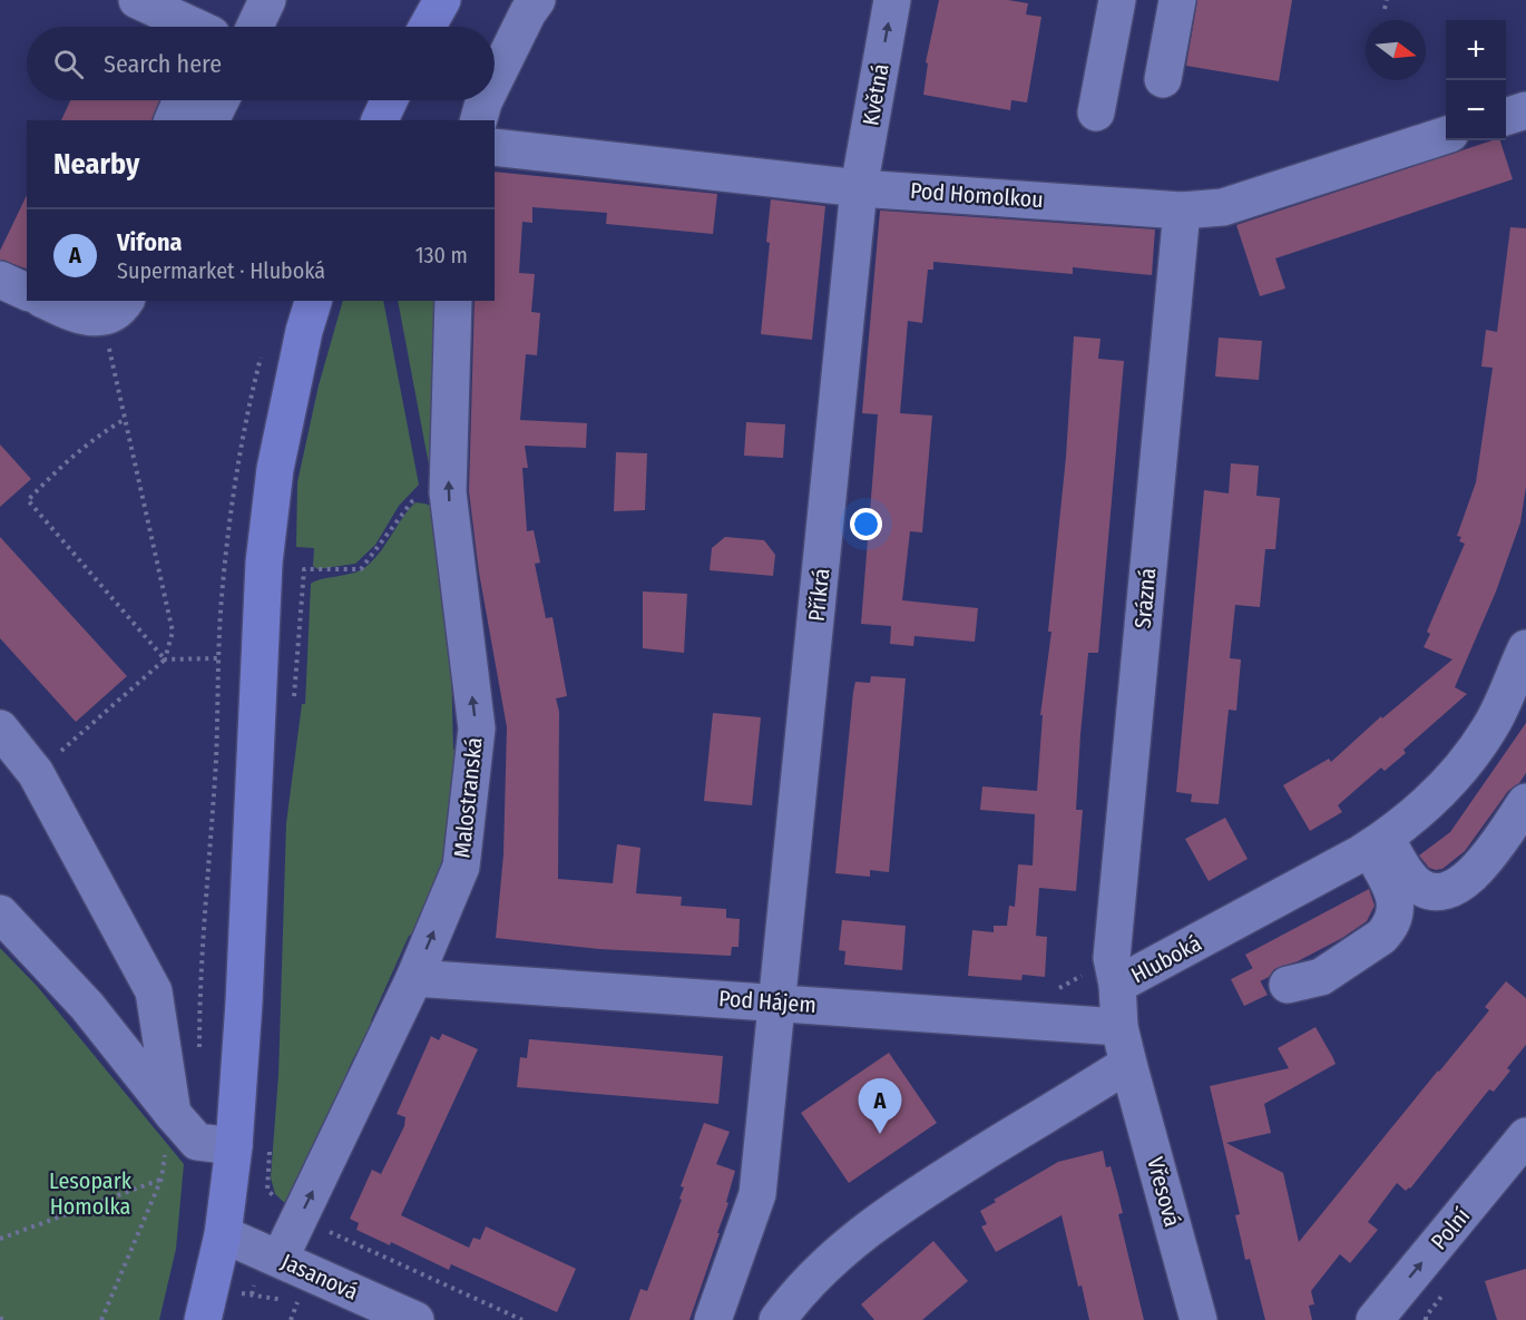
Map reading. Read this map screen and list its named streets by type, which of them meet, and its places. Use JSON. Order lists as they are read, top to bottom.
{
  "streets": {
    "street": [
      "Květná",
      "Pod Homolkou",
      "Příkrá",
      "Srázná",
      "Malostranská",
      "Hluboká",
      "Pod Hájem",
      "Vřesová",
      "Polní",
      "Jasanová"
    ]
  },
  "crossings": [
    ["Květná", "Pod Homolkou"],
    ["Květná", "Příkrá"],
    ["Pod Homolkou", "Příkrá"],
    ["Pod Homolkou", "Srázná"],
    ["Příkrá", "Pod Hájem"],
    ["Srázná", "Hluboká"],
    ["Malostranská", "Pod Hájem"],
    ["Malostranská", "Jasanová"],
    ["Hluboká", "Pod Hájem"],
    ["Hluboká", "Vřesová"]
  ],
  "one_way": ["Malostranská", "Polní"],
  "parks": ["Lesopark Homolka"],
  "north": "right",
  "page": {
    "map_buttons": ["+", "−"],
    "search": "Search here",
    "heading": "Nearby",
    "list": [
      {
        "mark": "A",
        "name": "Vifona",
        "note": "Supermarket · Hluboká",
        "value": "130 m"
      }
    ],
    "pins": "A"
  }
}
